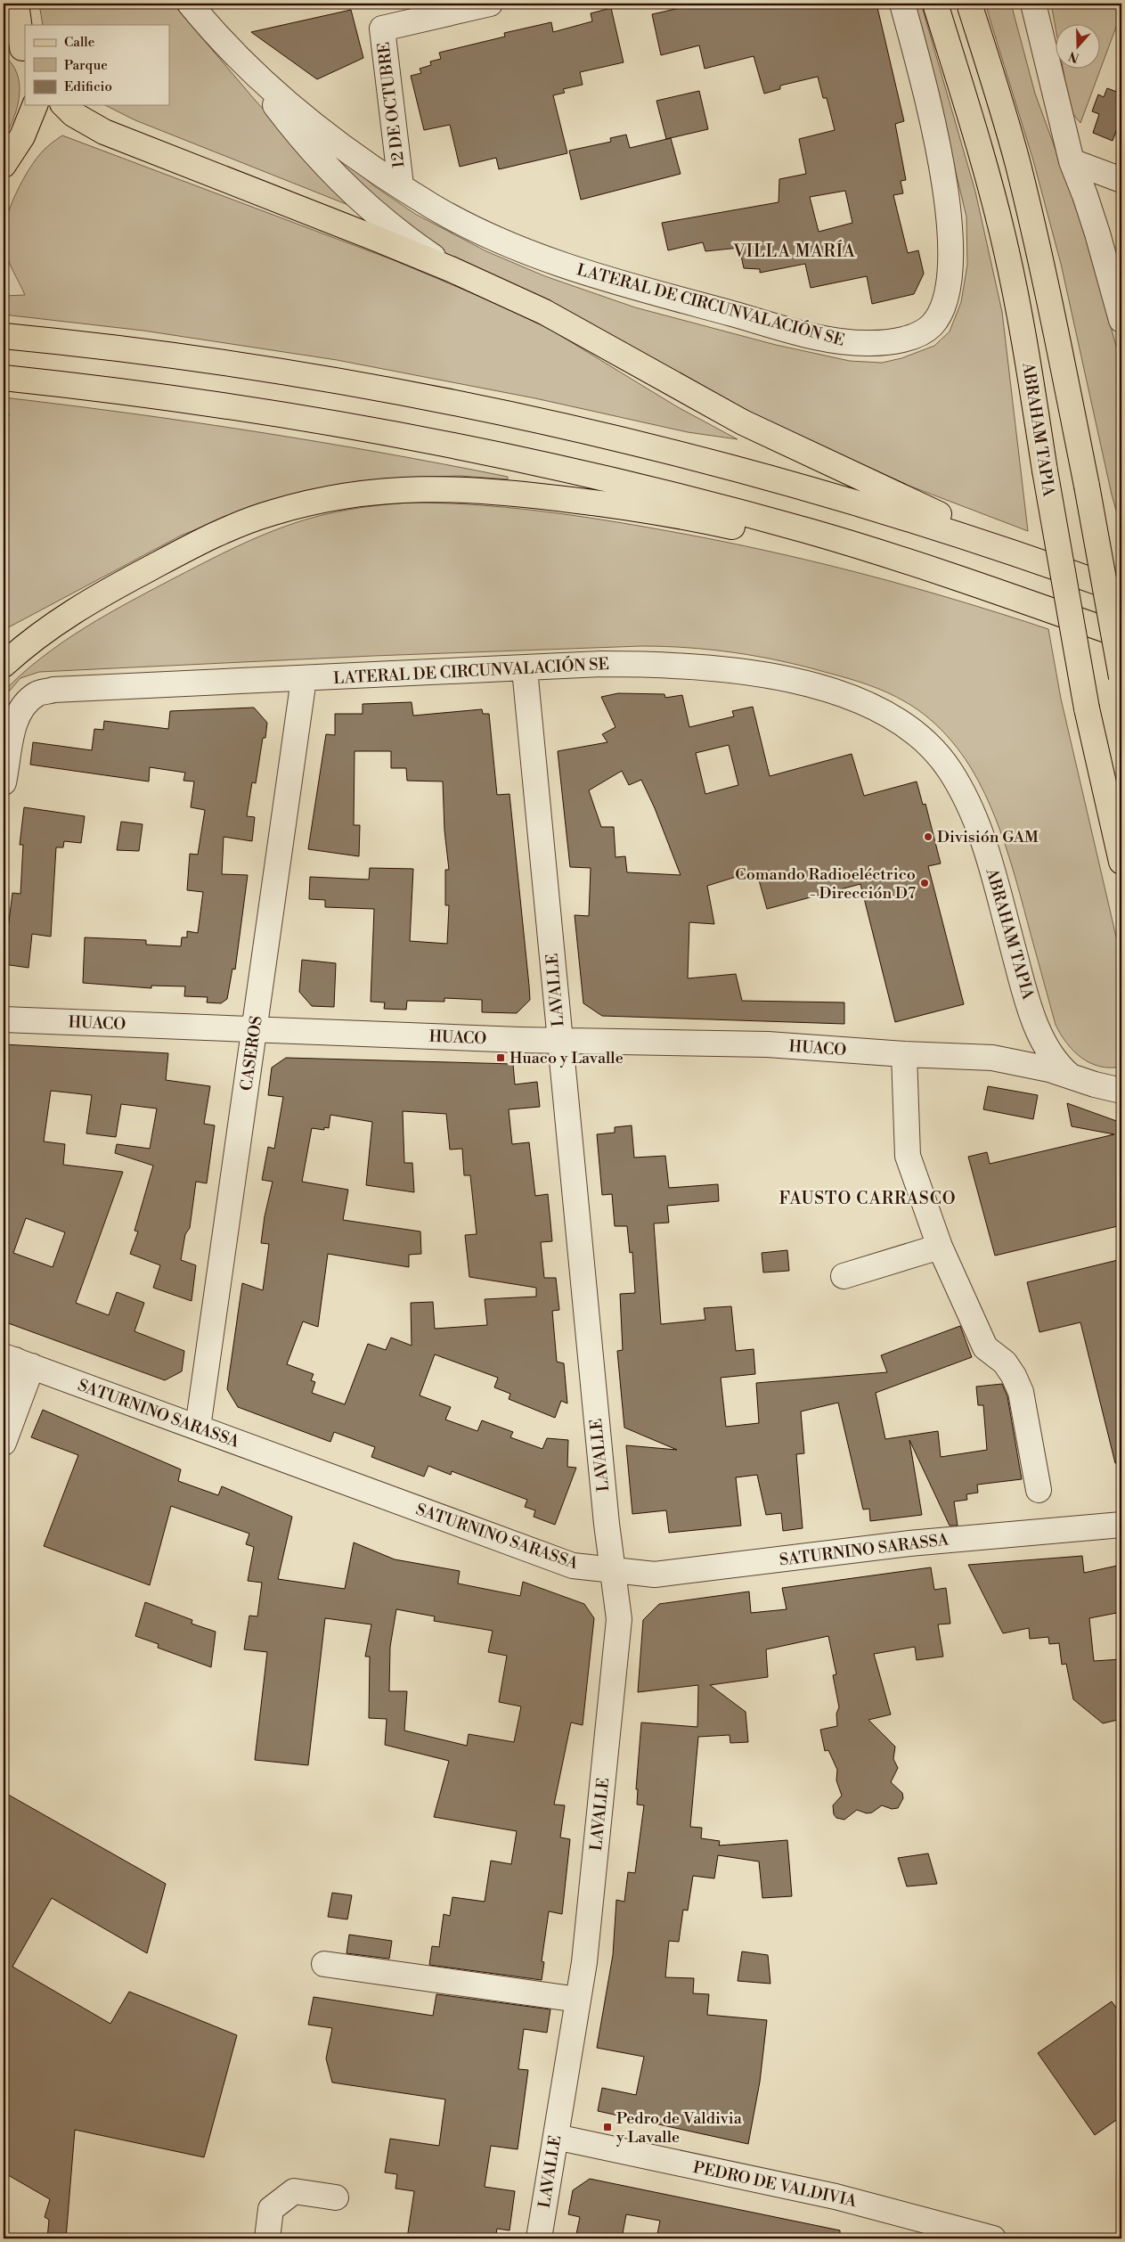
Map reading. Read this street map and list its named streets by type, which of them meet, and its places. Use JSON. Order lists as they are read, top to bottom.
{
  "streets": {
    "main road": ["ABRAHAM TAPIA"],
    "street": [
      "12 DE OCTUBRE",
      "LATERAL DE CIRCUNVALACIÓN SE",
      "LAVALLE",
      "HUACO",
      "CASEROS",
      "SATURNINO SARASSA",
      "PEDRO DE VALDIVIA"
    ]
  },
  "crossings": [
    ["12 DE OCTUBRE", "LATERAL DE CIRCUNVALACIÓN SE"],
    ["LATERAL DE CIRCUNVALACIÓN SE", "ABRAHAM TAPIA"],
    ["LATERAL DE CIRCUNVALACIÓN SE", "LAVALLE"],
    ["LATERAL DE CIRCUNVALACIÓN SE", "CASEROS"],
    ["ABRAHAM TAPIA", "HUACO"],
    ["LAVALLE", "HUACO"],
    ["LAVALLE", "SATURNINO SARASSA"],
    ["LAVALLE", "PEDRO DE VALDIVIA"],
    ["HUACO", "CASEROS"],
    ["CASEROS", "SATURNINO SARASSA"]
  ],
  "districts": ["VILLA MARÍA", "FAUSTO CARRASCO"],
  "places": {
    "other": ["División GAM", "Comando Radioeléctrico - Dirección D7"],
    "transit": ["Huaco y Lavalle", "Pedro de Valdivia y Lavalle"]
  },
  "legend": ["Calle", "Parque", "Edificio"],
  "north": "bottom"
}
